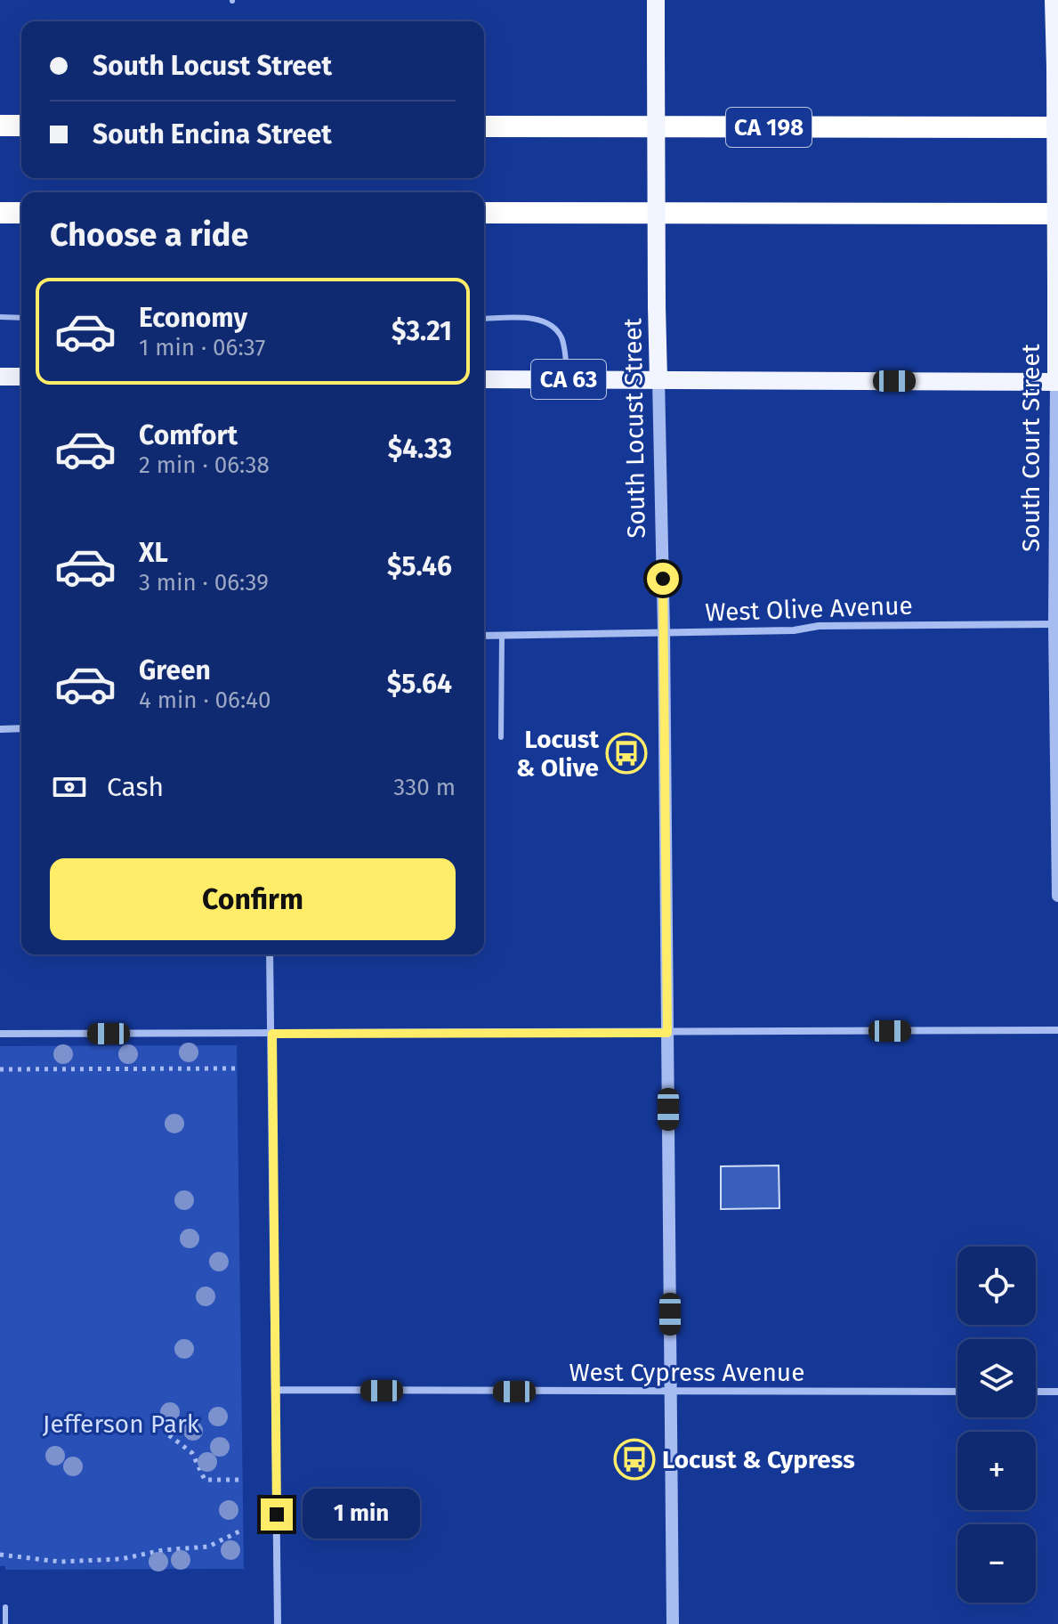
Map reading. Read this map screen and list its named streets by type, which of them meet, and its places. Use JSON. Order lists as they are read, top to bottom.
{
  "streets": {
    "highway": ["CA 198"],
    "main road": ["CA 63", "South Locust Street", "South Court Street"],
    "street": ["West Olive Avenue", "West Cypress Avenue"]
  },
  "crossings": [
    ["CA 63", "South Locust Street"],
    ["CA 63", "South Court Street"],
    ["South Locust Street", "West Olive Avenue"],
    ["South Locust Street", "West Cypress Avenue"],
    ["South Court Street", "West Olive Avenue"]
  ],
  "parks": ["Jefferson Park"],
  "places": {
    "bus stop": ["Locust & Olive", "Locust & Cypress"]
  },
  "page": {
    "banner": ["South Locust Street", "South Encina Street"],
    "heading": "Choose a ride",
    "list": [
      {
        "name": "Economy",
        "note": "1 min · 06:37",
        "value": "$3.21"
      },
      {
        "name": "Comfort",
        "note": "2 min · 06:38",
        "value": "$4.33"
      },
      {
        "name": "XL",
        "note": "3 min · 06:39",
        "value": "$5.46"
      },
      {
        "name": "Green",
        "note": "4 min · 06:40",
        "value": "$5.64"
      }
    ],
    "pay": ["Cash", "330 m"],
    "buttons": "Confirm",
    "map_buttons": ["+", "−"],
    "bubble": "1 min"
  }
}
